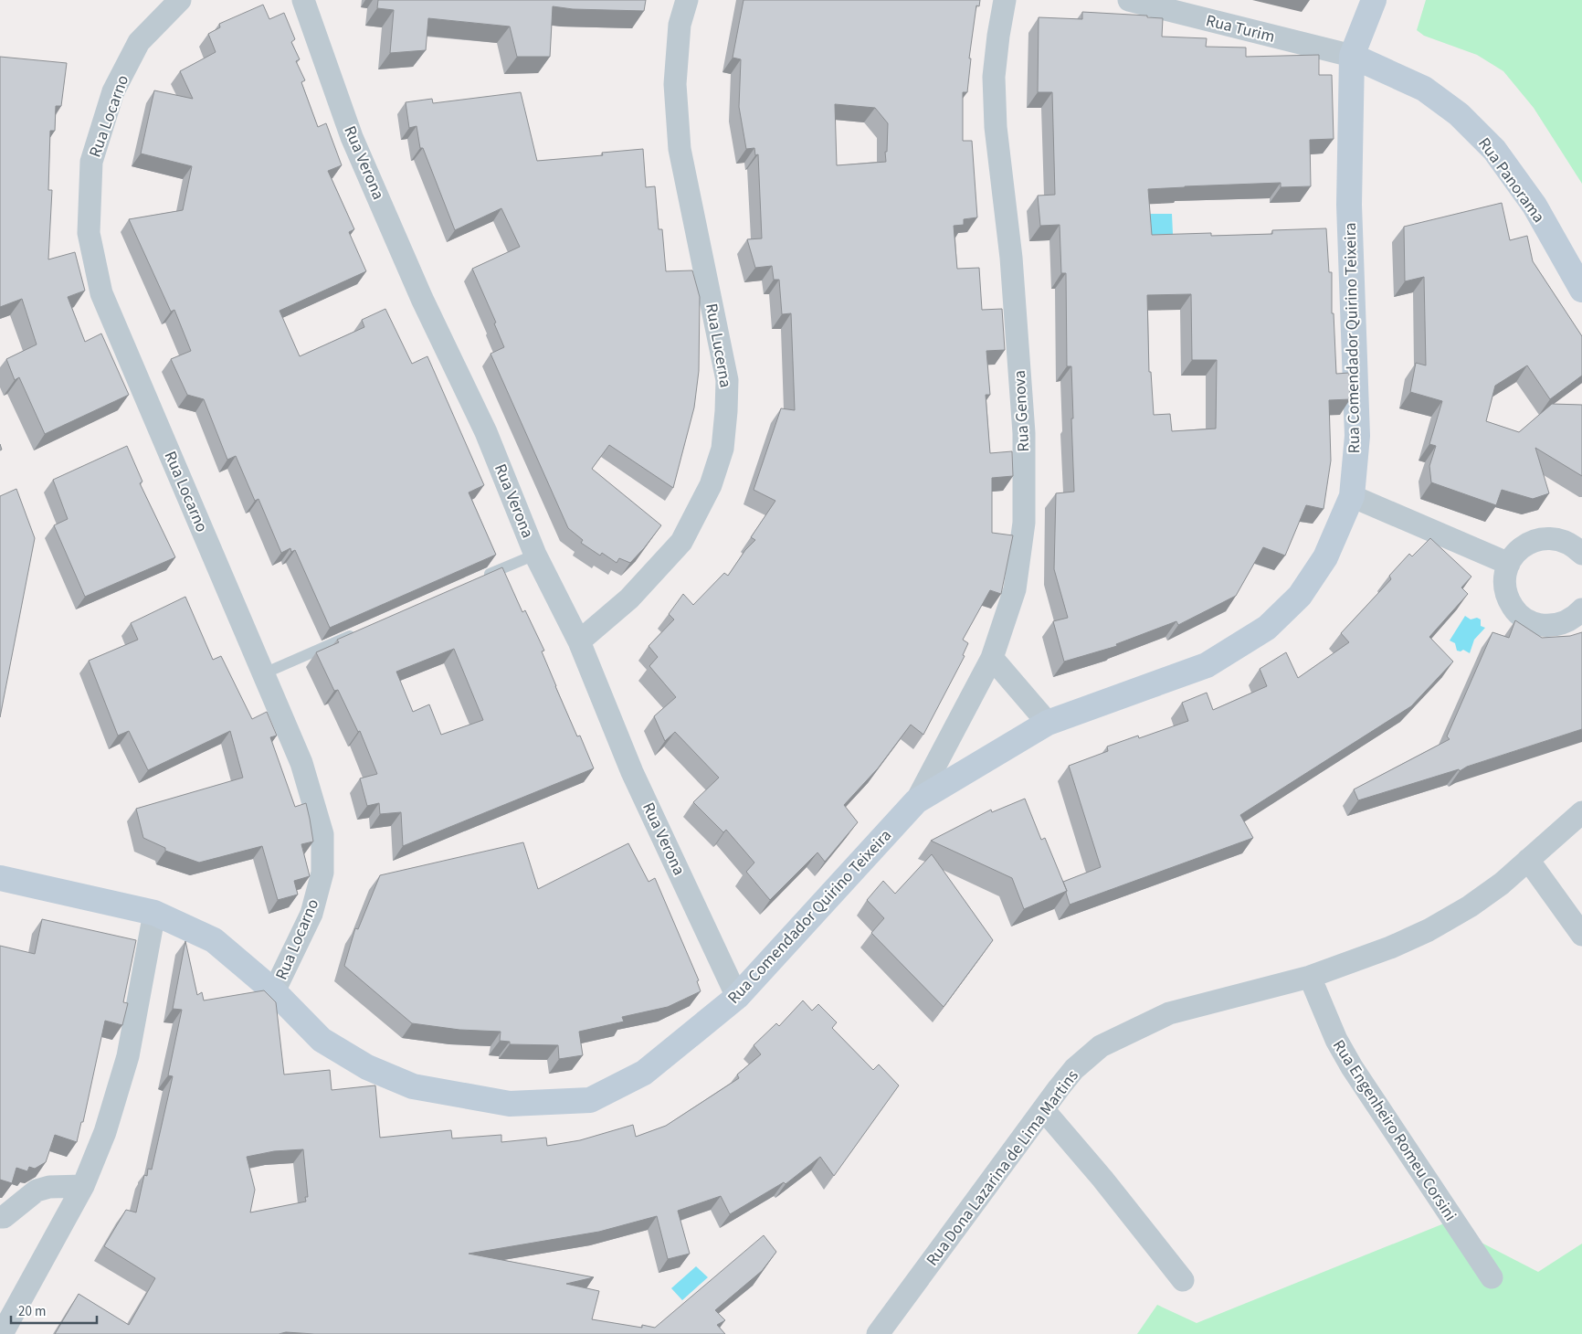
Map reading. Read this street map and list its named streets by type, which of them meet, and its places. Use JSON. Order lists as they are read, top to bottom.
{
  "streets": {
    "street": [
      "Rua Turim",
      "Rua Locarno",
      "Rua Verona",
      "Rua Panorama",
      "Rua Comendador Quirino Teixeira",
      "Rua Lucerna",
      "Rua Genova",
      "Rua Engenheiro Romeu Corsini",
      "Rua Dona Lazarina de Lima Martins"
    ]
  },
  "crossings": [
    ["Rua Turim", "Rua Panorama"],
    ["Rua Turim", "Rua Comendador Quirino Teixeira"],
    ["Rua Locarno", "Rua Comendador Quirino Teixeira"],
    ["Rua Verona", "Rua Comendador Quirino Teixeira"],
    ["Rua Verona", "Rua Lucerna"],
    ["Rua Panorama", "Rua Comendador Quirino Teixeira"],
    ["Rua Comendador Quirino Teixeira", "Rua Genova"],
    ["Rua Engenheiro Romeu Corsini", "Rua Dona Lazarina de Lima Martins"]
  ],
  "scale_bar": "20 m"
}
